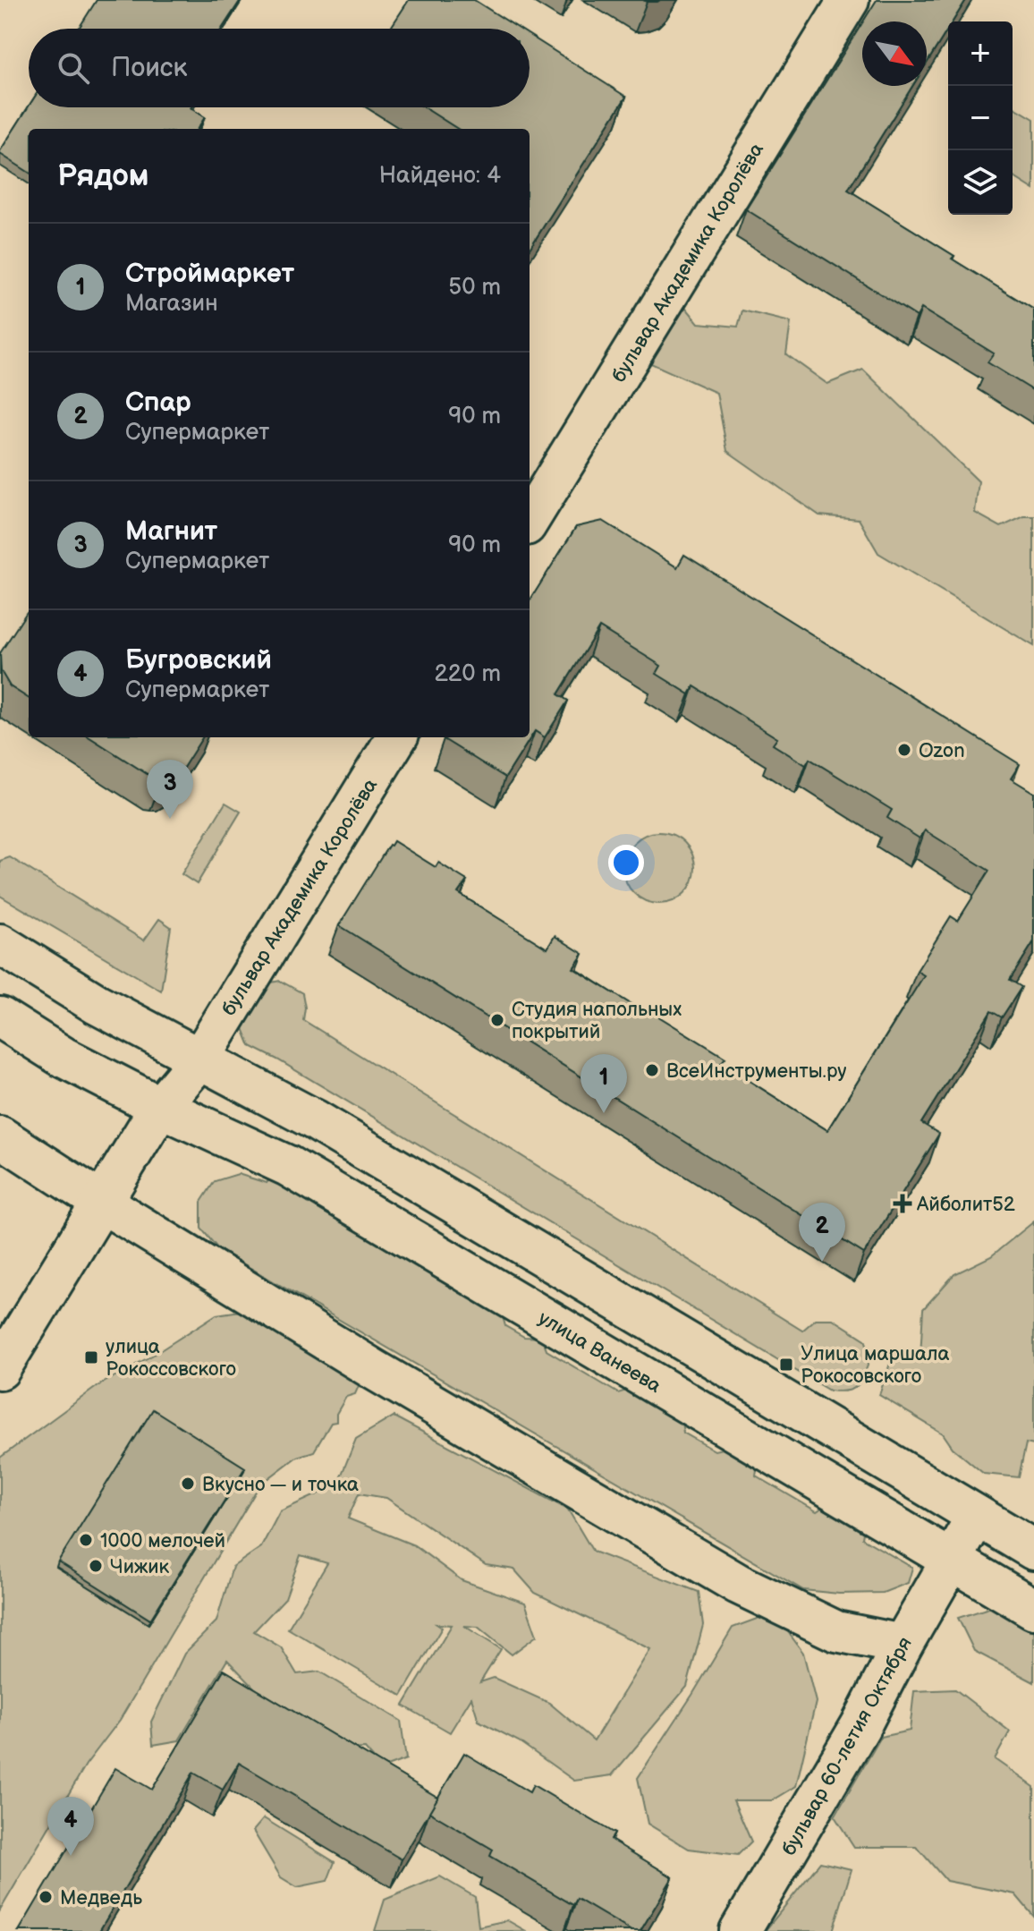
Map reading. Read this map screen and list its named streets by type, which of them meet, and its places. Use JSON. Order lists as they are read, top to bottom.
{
  "streets": {
    "street": ["бульвар Академика Королёва", "улица Ванеева", "бульвар 60-летия Октября"]
  },
  "crossings": [
    ["бульвар Академика Королёва", "улица Ванеева"],
    ["улица Ванеева", "бульвар 60-летия Октября"]
  ],
  "places": {
    "other": [
      "Ozon",
      "Студия напольных покрытий",
      "ВсеИнструменты.ру",
      "Вкусно — и точка",
      "1000 мелочей",
      "Чижик",
      "Медведь"
    ],
    "health": ["Айболит52"],
    "transit": ["улица Рокоссовского", "Улица маршала Рокосовского"]
  },
  "north": "bottom right",
  "page": {
    "map_buttons": ["+", "−"],
    "search": "Поиск",
    "heading": ["Рядом", "Найдено: 4"],
    "list": [
      {
        "mark": "1",
        "name": "Строймаркет",
        "note": "Магазин",
        "value": "50 m"
      },
      {
        "mark": "2",
        "name": "Спар",
        "note": "Супермаркет",
        "value": "90 m"
      },
      {
        "mark": "3",
        "name": "Магнит",
        "note": "Супермаркет",
        "value": "90 m"
      },
      {
        "mark": "4",
        "name": "Бугровский",
        "note": "Супермаркет",
        "value": "220 m"
      }
    ],
    "pins": [
      "3",
      "1",
      "2",
      "4"
    ]
  }
}
